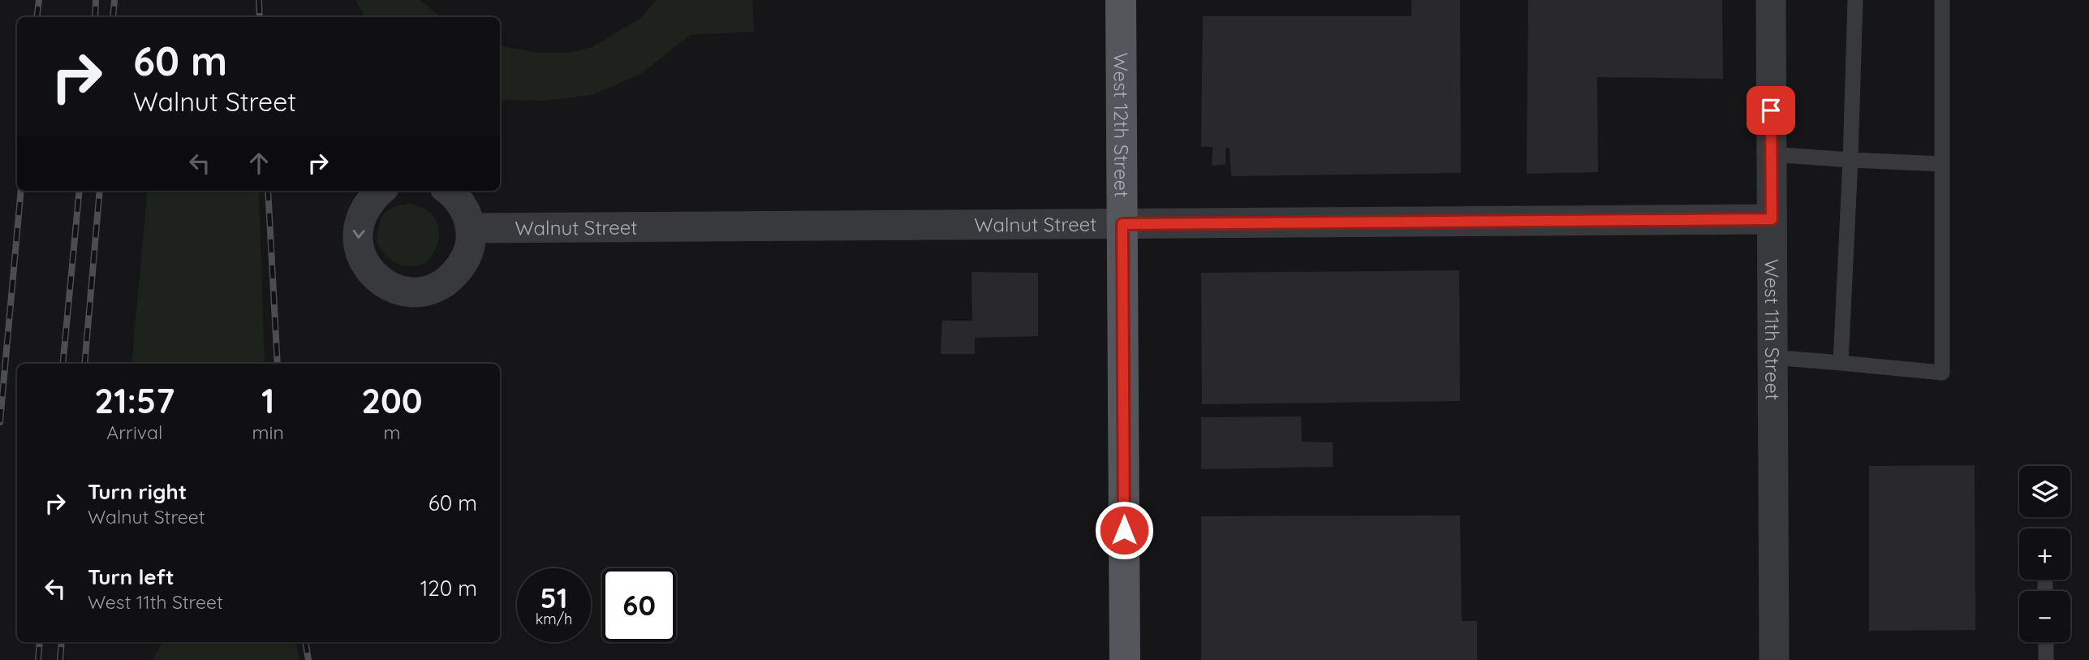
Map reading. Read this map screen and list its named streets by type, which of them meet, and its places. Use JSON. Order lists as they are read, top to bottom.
{
  "streets": {
    "main road": ["West 12th Street"],
    "street": ["Walnut Street", "West 11th Street"]
  },
  "crossings": [
    ["West 12th Street", "Walnut Street"],
    ["Walnut Street", "West 11th Street"]
  ],
  "page": {
    "turn": ["60 m", "Walnut Street"],
    "eta": [
      "21:57",
      "Arrival",
      "1",
      "min",
      "200",
      "m"
    ],
    "list": [
      {
        "name": "Turn right",
        "note": "Walnut Street",
        "value": "60 m"
      },
      {
        "name": "Turn left",
        "note": "West 11th Street",
        "value": "120 m"
      }
    ],
    "map_buttons": ["+", "−"],
    "speed": "51 km/h",
    "limit": "60"
  }
}
